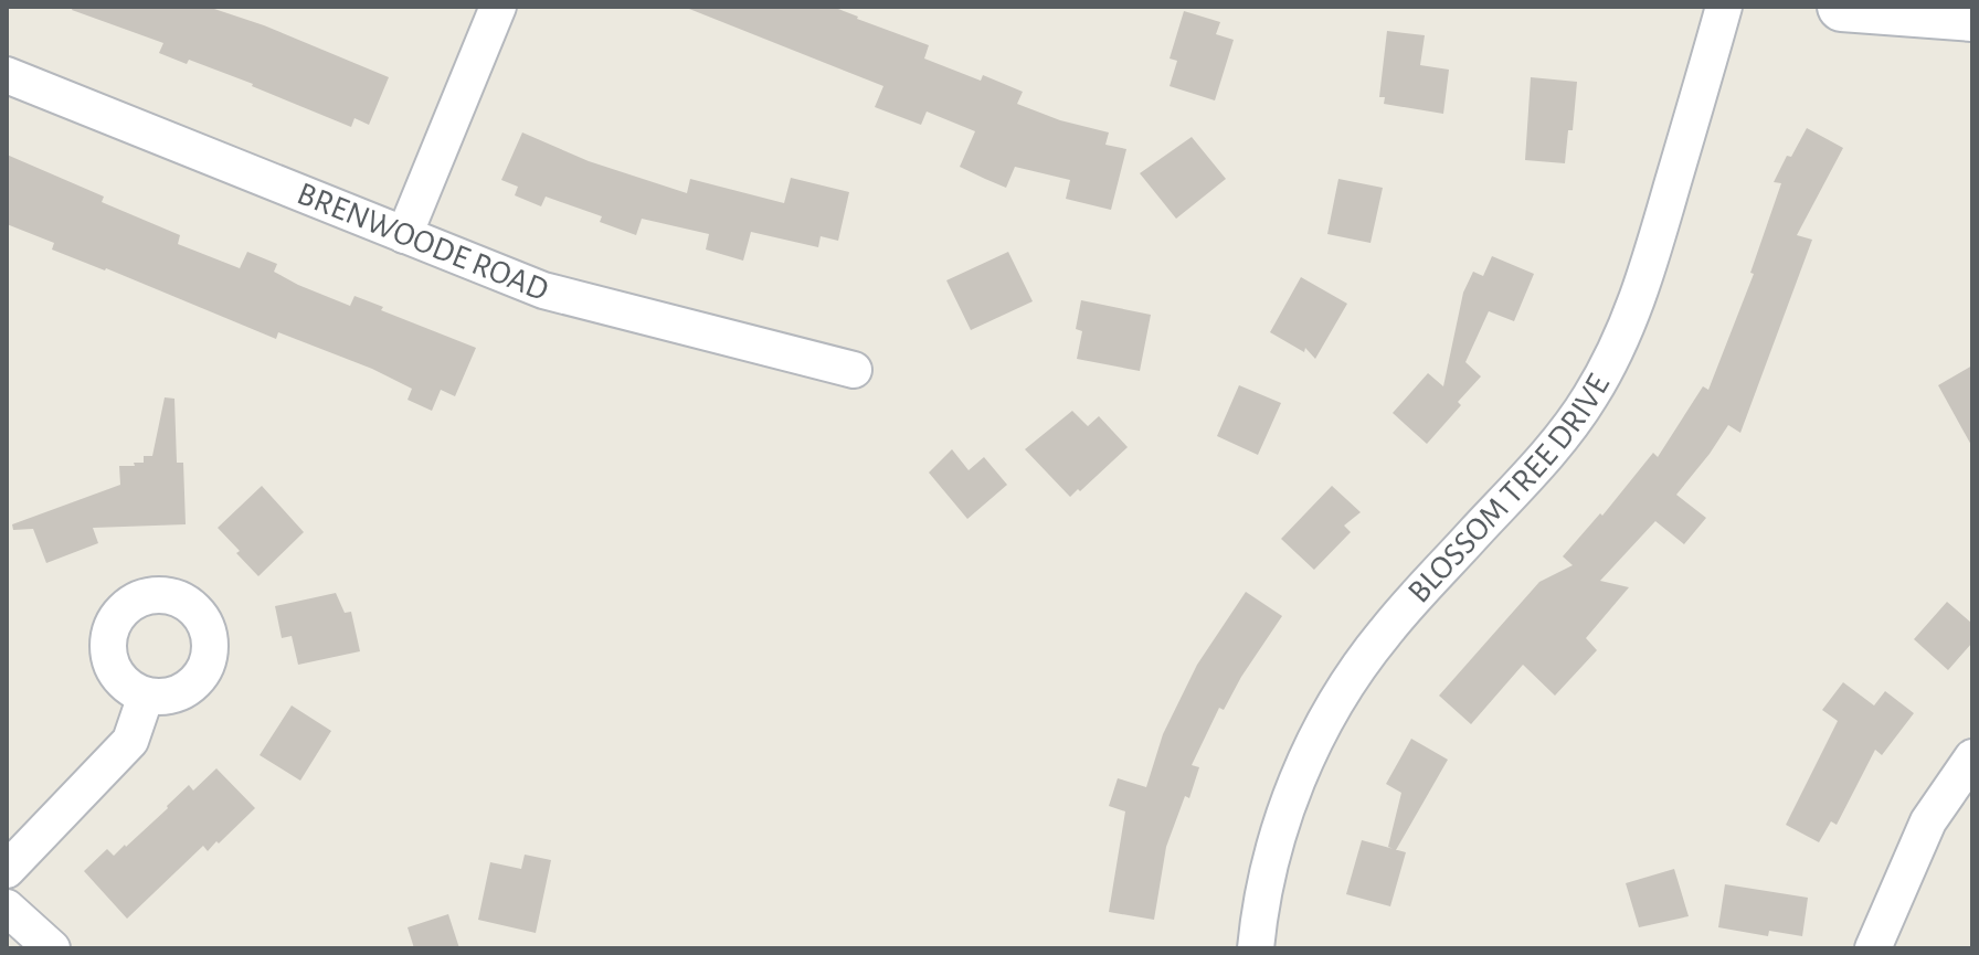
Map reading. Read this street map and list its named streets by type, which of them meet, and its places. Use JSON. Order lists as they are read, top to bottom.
{
  "streets": {
    "street": ["BRENWOODE ROAD", "BLOSSOM TREE DRIVE"]
  }
}
